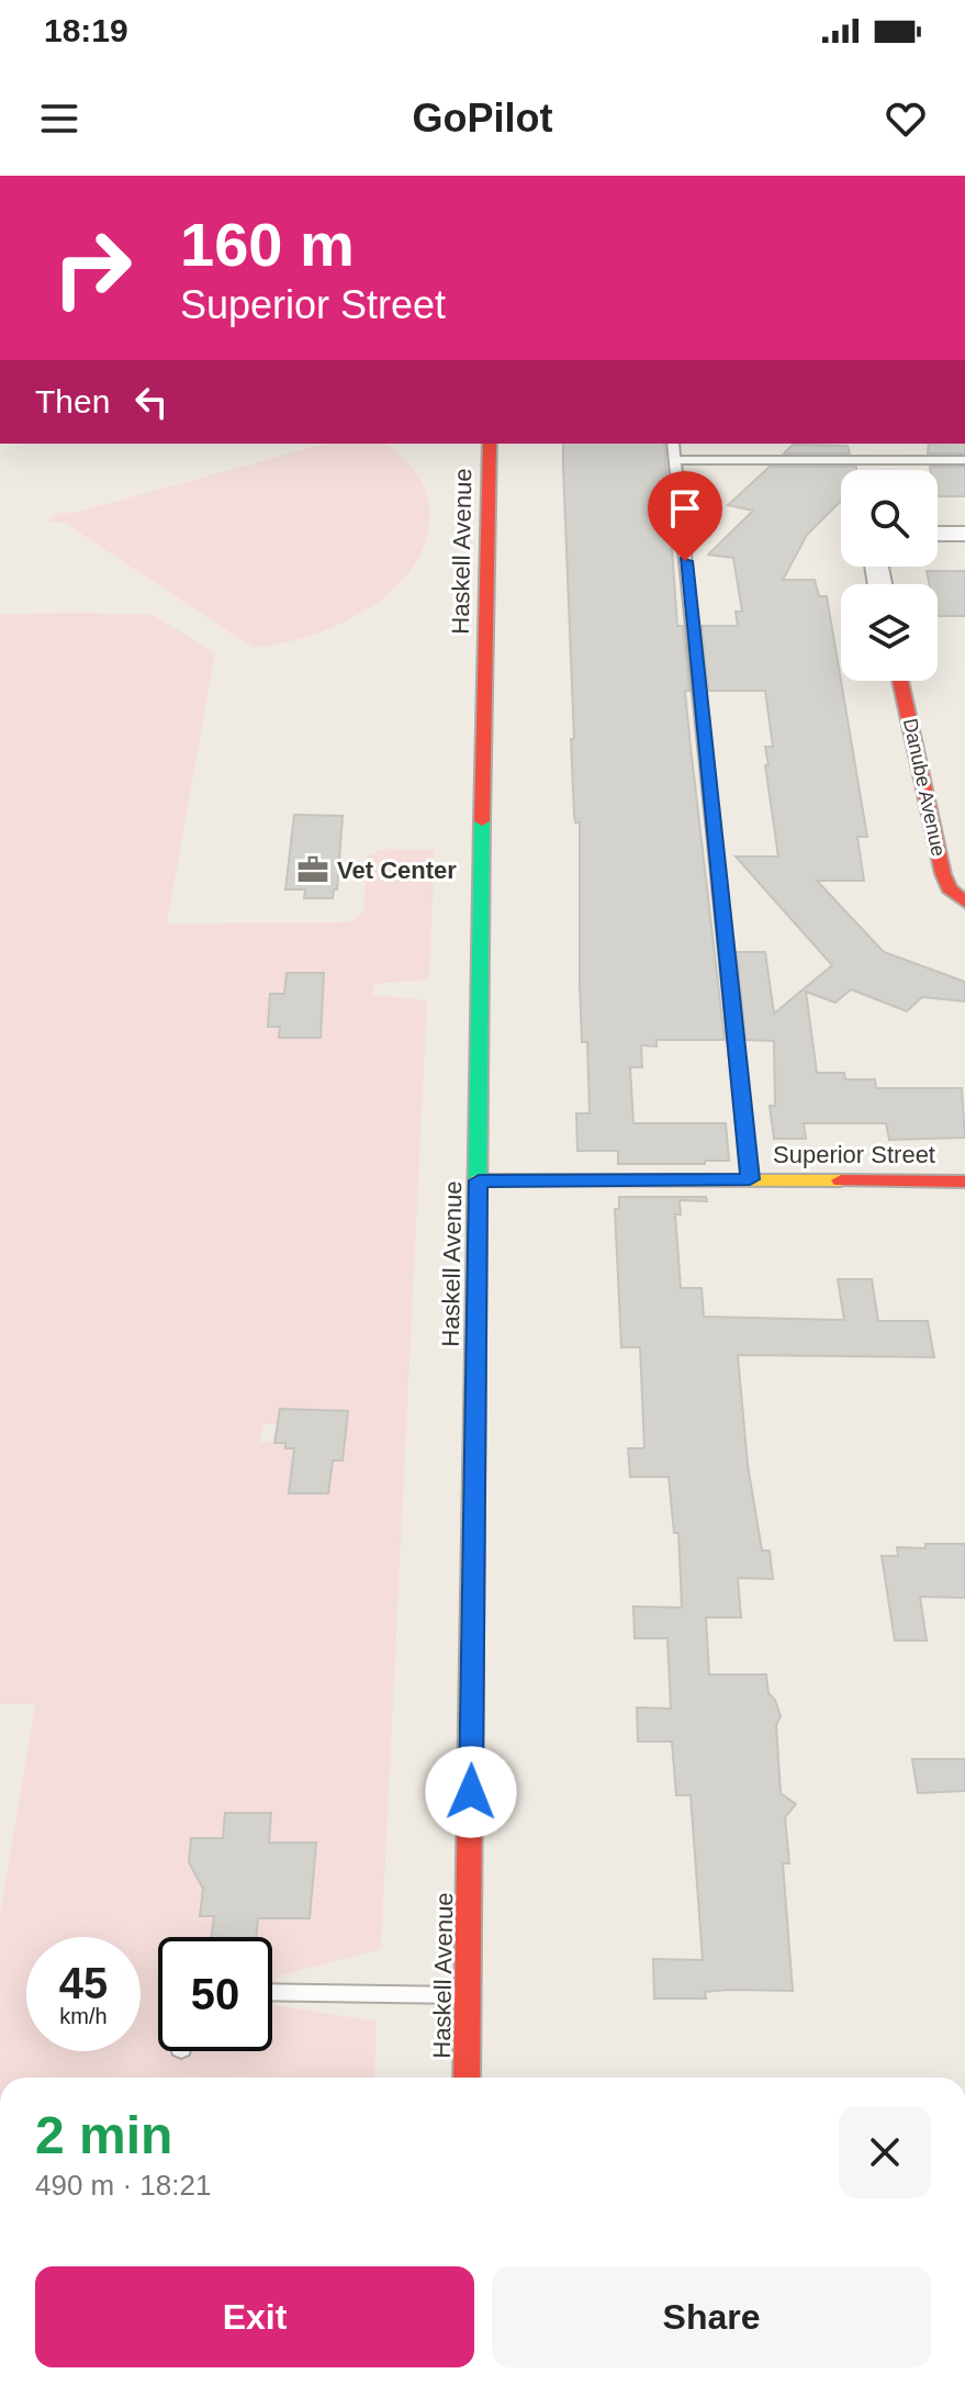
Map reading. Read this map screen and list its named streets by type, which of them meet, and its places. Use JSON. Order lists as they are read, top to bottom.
{
  "streets": {
    "main road": ["Haskell Avenue", "Danube Avenue", "Superior Street"]
  },
  "crossings": [
    ["Haskell Avenue", "Superior Street"]
  ],
  "places": {
    "office": ["Vet Center"]
  },
  "page": {
    "status": "18:19",
    "header": "GoPilot",
    "turn": ["160 m", "Superior Street"],
    "then": "Then",
    "speed": "45 km/h",
    "limit": "50",
    "heading": ["2 min", "490 m · 18:21"],
    "buttons": ["Exit", "Share"]
  }
}
